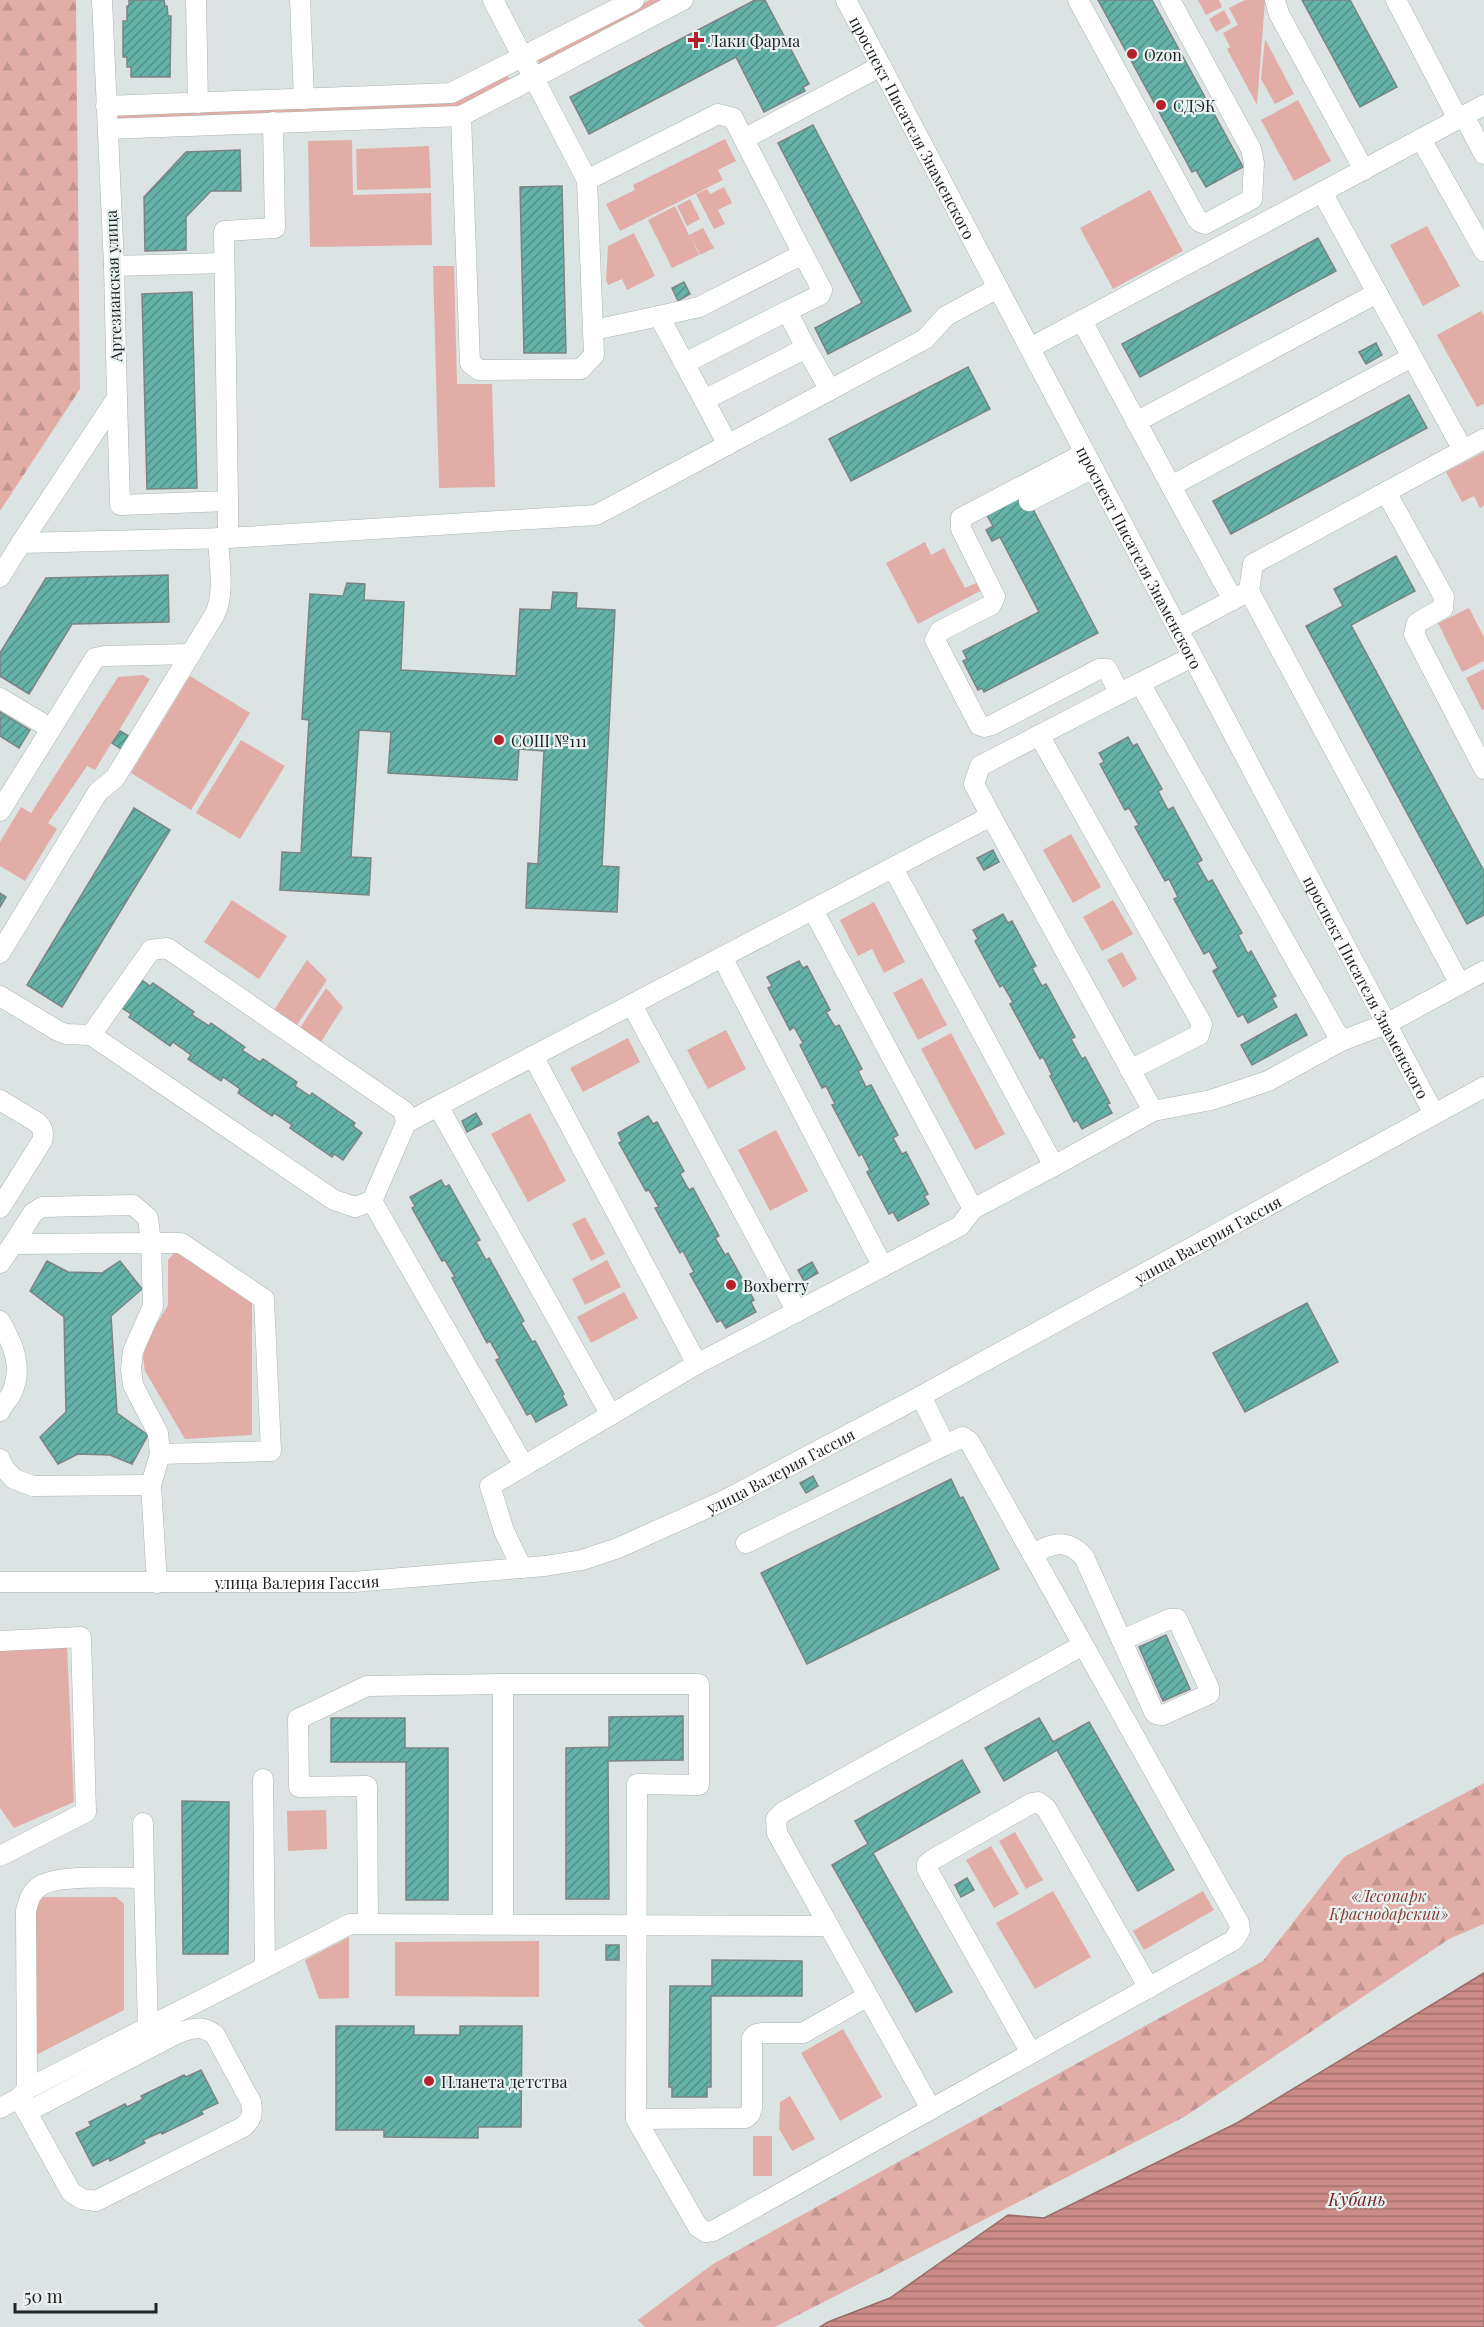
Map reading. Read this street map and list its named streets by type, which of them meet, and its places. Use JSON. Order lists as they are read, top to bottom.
{
  "streets": {
    "street": ["проспект Писателя Знаменского", "Артезианская улица", "улица Валерия Гассия"]
  },
  "crossings": [
    ["проспект Писателя Знаменского", "улица Валерия Гассия"]
  ],
  "water": ["Кубань"],
  "parks": ["«Лесопарк Краснодарский»"],
  "places": {
    "health": ["Лаки Фарма"],
    "other": [
      "Ozon",
      "СДЭК",
      "СОШ №111",
      "Boxberry",
      "Планета детства"
    ]
  },
  "scale_bar": "50 m"
}
